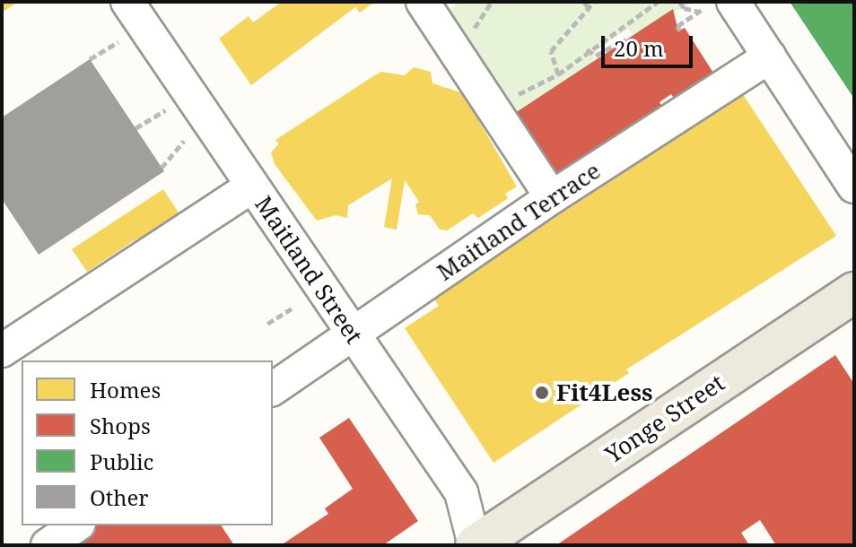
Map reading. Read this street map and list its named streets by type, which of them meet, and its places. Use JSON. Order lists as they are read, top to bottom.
{
  "streets": {
    "main road": ["Yonge Street"],
    "street": ["Maitland Terrace", "Maitland Street"]
  },
  "crossings": [
    ["Maitland Terrace", "Maitland Street"],
    ["Maitland Street", "Yonge Street"]
  ],
  "places": ["Fit4Less"],
  "legend": [
    "Homes",
    "Shops",
    "Public",
    "Other"
  ],
  "scale_bar": "20 m"
}
